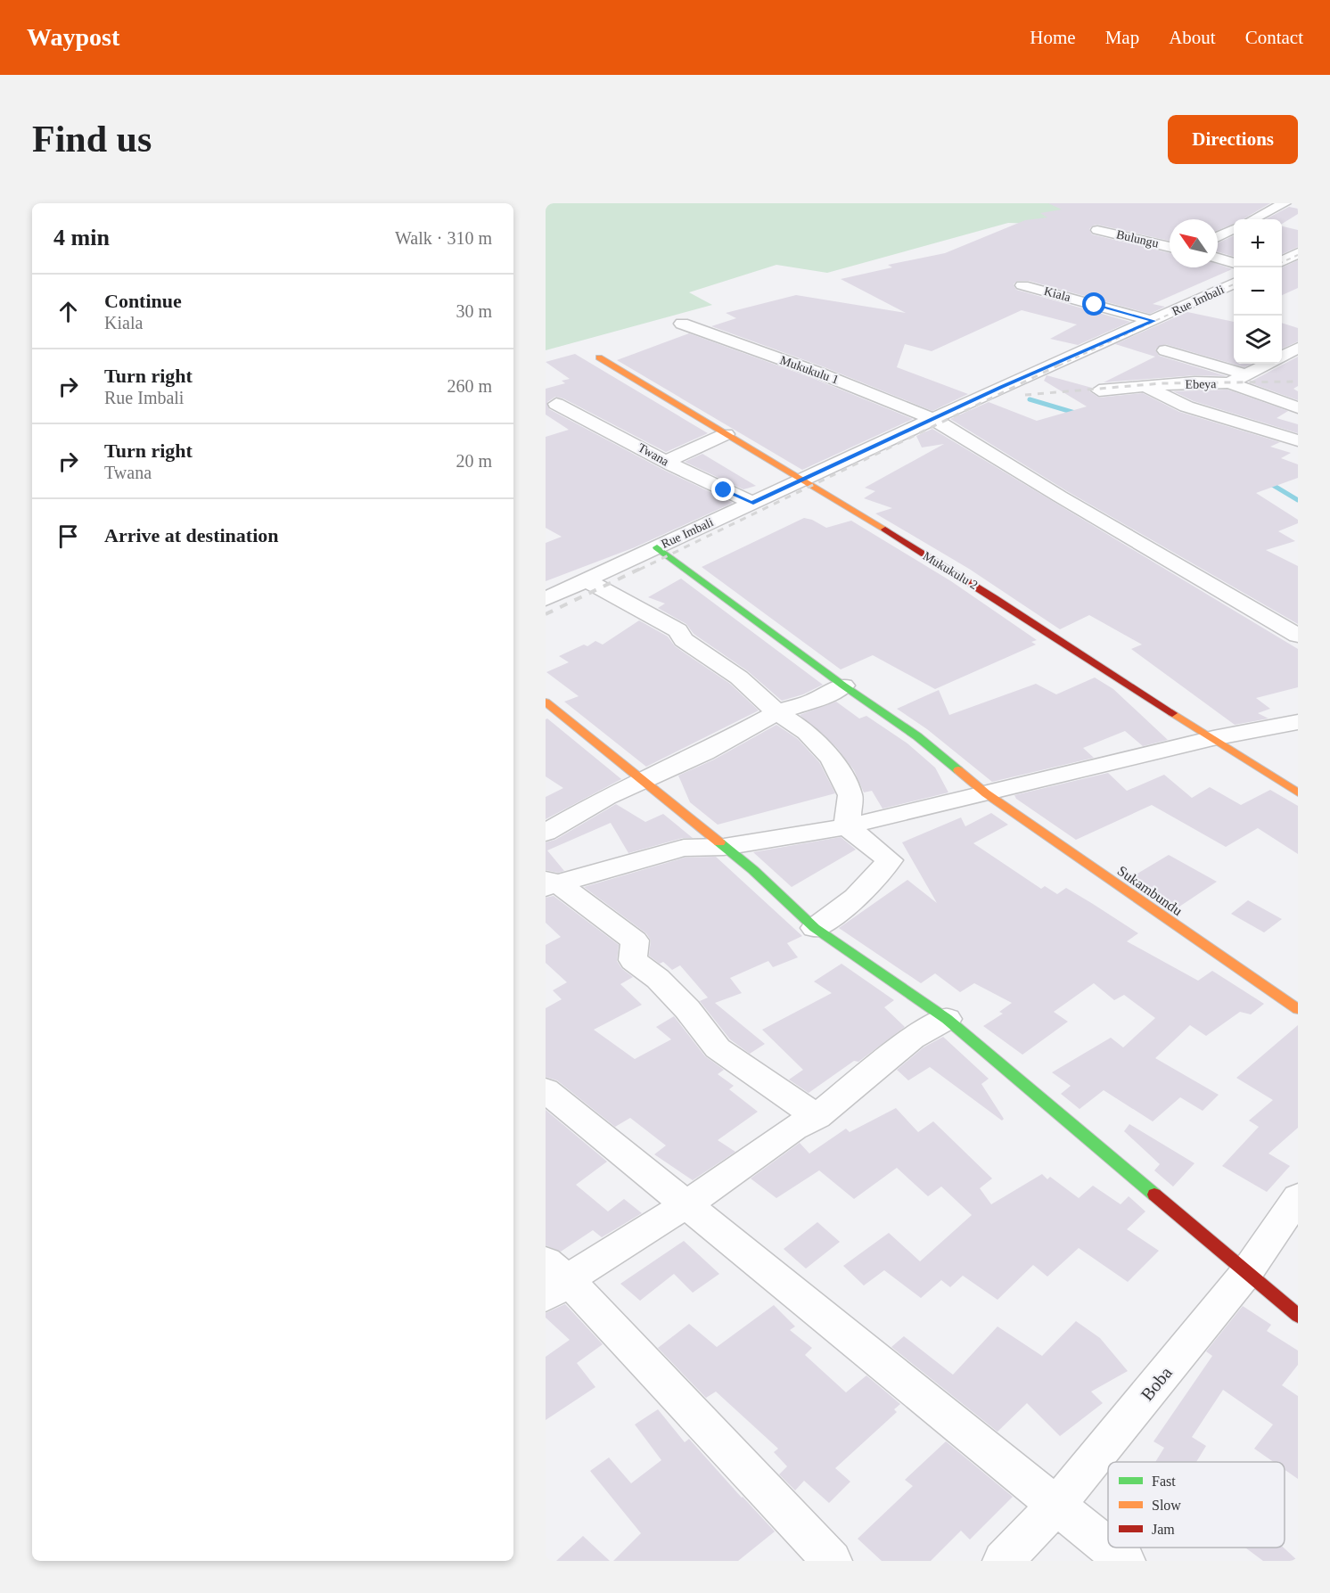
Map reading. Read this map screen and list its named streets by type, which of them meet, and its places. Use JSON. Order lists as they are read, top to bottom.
{
  "streets": {
    "street": [
      "Bulungu",
      "Kiala",
      "Rue Imbali",
      "Mukukulu 1",
      "Ebeya",
      "Twana",
      "Mukukulu 2",
      "Sukambundu",
      "Boba"
    ]
  },
  "crossings": [
    ["Kiala", "Rue Imbali"],
    ["Rue Imbali", "Mukukulu 1"],
    ["Rue Imbali", "Twana"],
    ["Rue Imbali", "Mukukulu 2"],
    ["Rue Imbali", "Sukambundu"]
  ],
  "legend": ["Fast", "Slow", "Jam"],
  "north": "top left",
  "page": {
    "header": "Waypost",
    "nav": [
      "Home",
      "Map",
      "About",
      "Contact"
    ],
    "buttons": "Directions",
    "title": "Find us",
    "heading": ["4 min", "Walk · 310 m"],
    "map_buttons": ["+", "−"],
    "list": [
      ["Continue", "Kiala", "30 m"],
      ["Turn right", "Rue Imbali", "260 m"],
      ["Turn right", "Twana", "20 m"],
      "Arrive at destination"
    ]
  }
}
